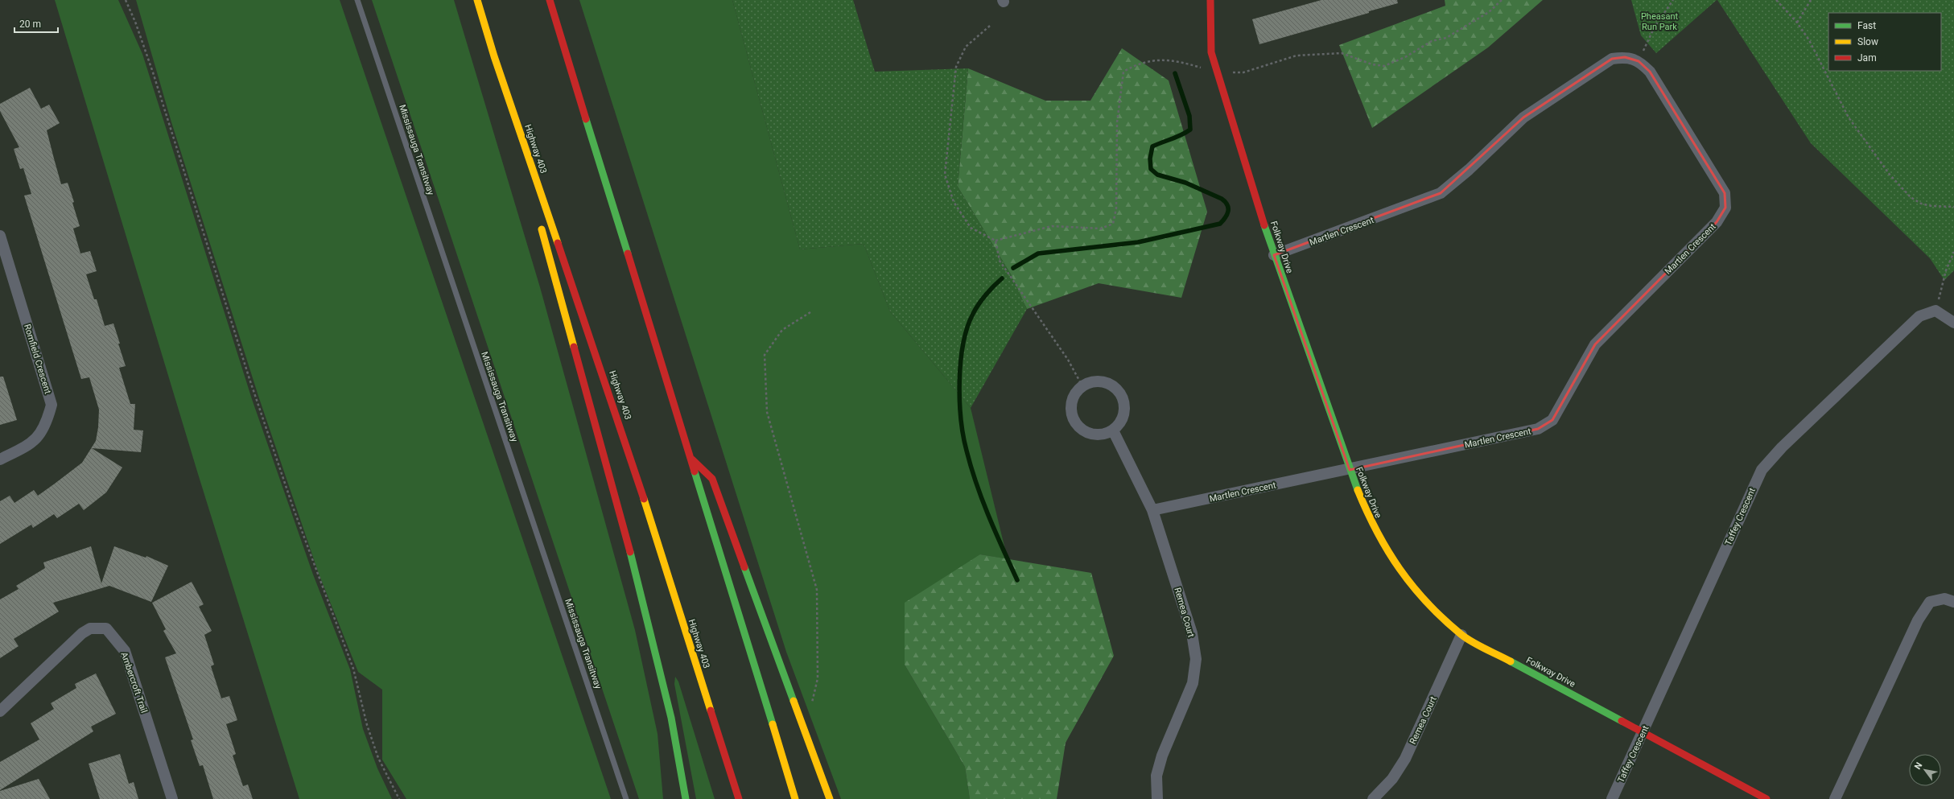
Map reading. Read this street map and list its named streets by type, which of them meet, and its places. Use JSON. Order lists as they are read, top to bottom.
{
  "streets": {
    "main road": ["Highway 403", "Folkway Drive"],
    "street": [
      "Martlen Crescent",
      "Romfield Crescent",
      "Taffey Crescent",
      "Remea Court",
      "Ambercroft Trail"
    ],
    "lane": ["Mississauga Transitway"]
  },
  "crossings": [
    ["Martlen Crescent", "Folkway Drive"],
    ["Martlen Crescent", "Remea Court"],
    ["Folkway Drive", "Taffey Crescent"],
    ["Folkway Drive", "Remea Court"]
  ],
  "parks": ["Pheasant Run Park"],
  "legend": ["Fast", "Slow", "Jam"],
  "scale_bar": "20 m",
  "north": "top left"
}
